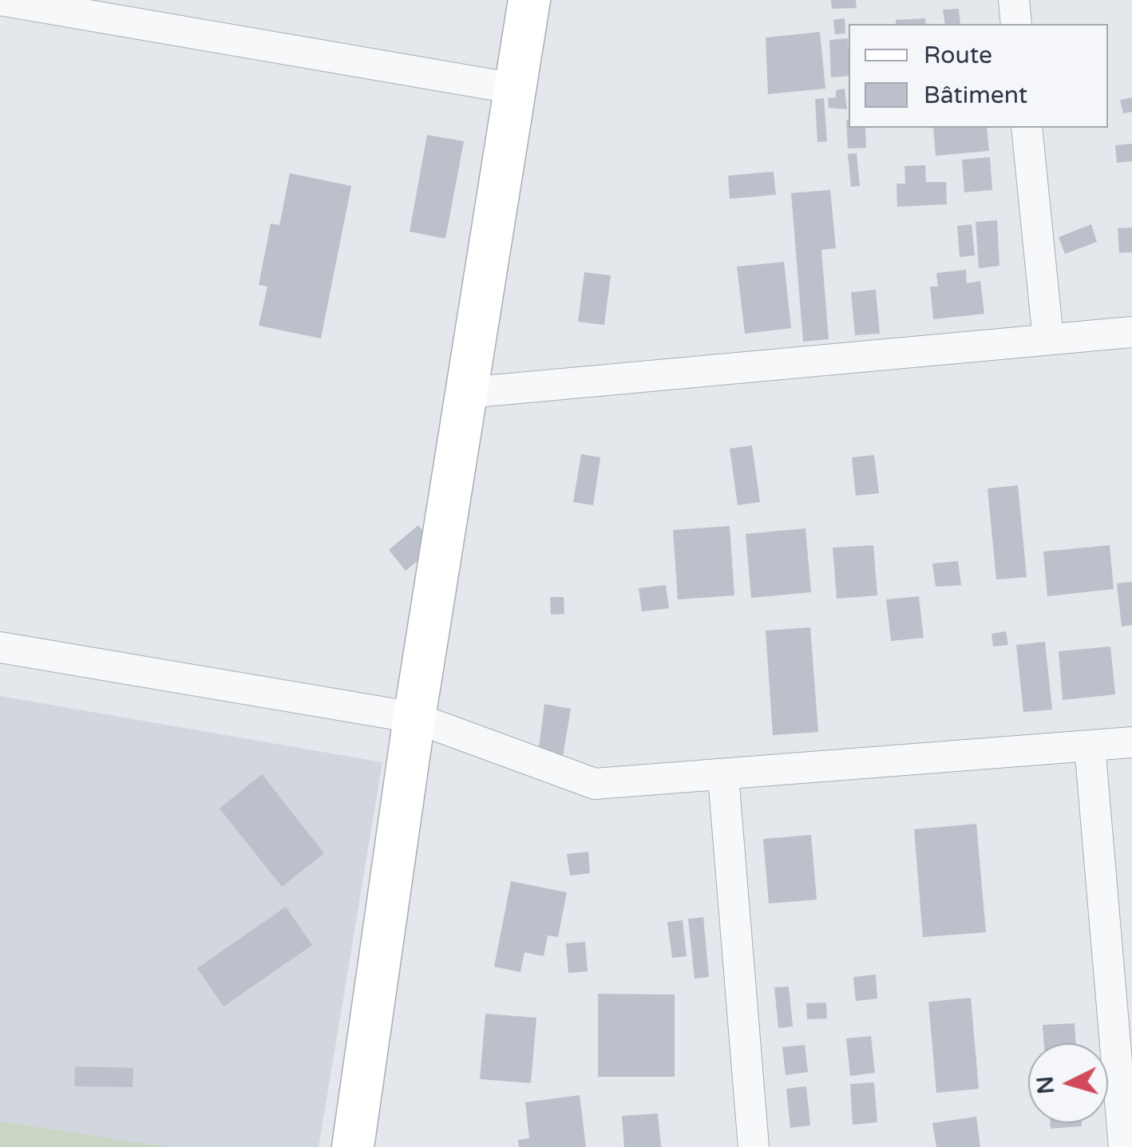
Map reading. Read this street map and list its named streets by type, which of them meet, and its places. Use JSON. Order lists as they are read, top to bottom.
{
  "legend": ["Route", "Bâtiment"],
  "north": "left"
}
